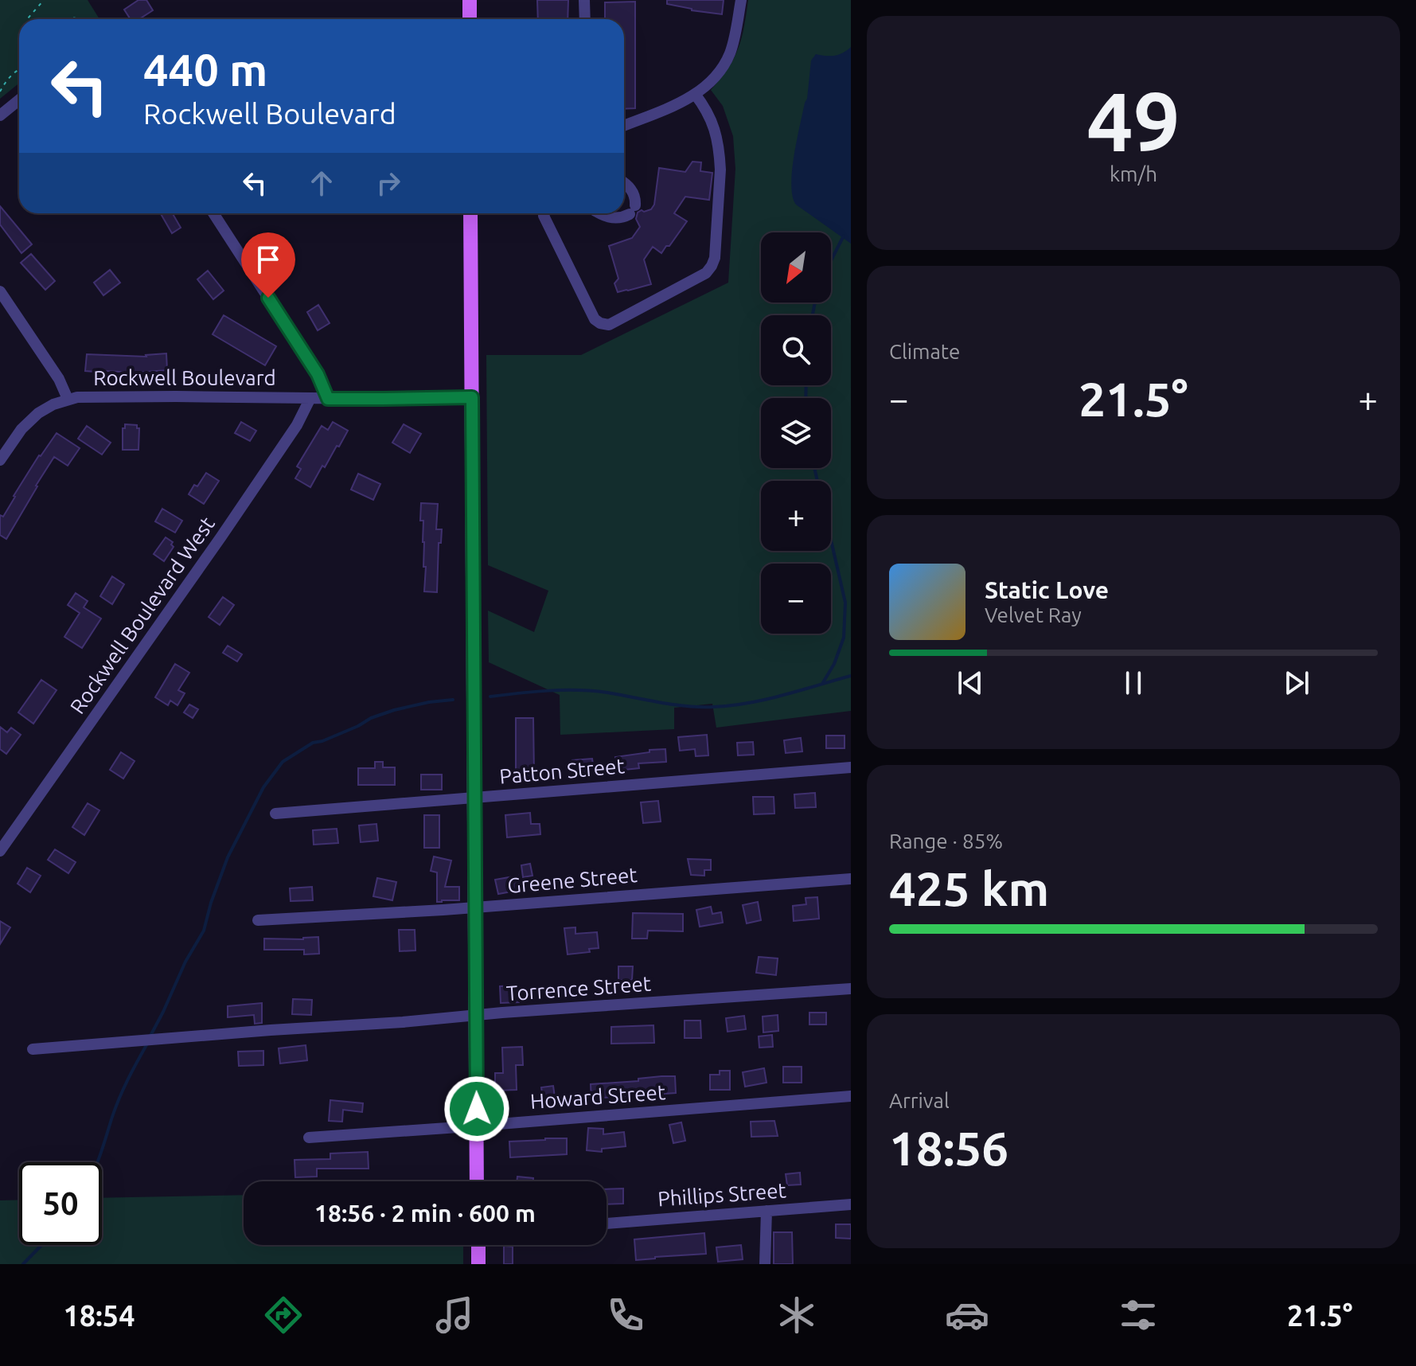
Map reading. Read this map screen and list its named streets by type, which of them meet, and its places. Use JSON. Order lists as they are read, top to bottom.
{
  "streets": {
    "street": [
      "Rockwell Boulevard",
      "Rockwell Boulevard West",
      "Patton Street",
      "Greene Street",
      "Torrence Street",
      "Howard Street",
      "Phillips Street"
    ]
  },
  "crossings": [
    ["Rockwell Boulevard", "Rockwell Boulevard West"]
  ],
  "north": "bottom left",
  "page": {
    "tile": [
      ["49", "km/h"],
      "Climate",
      ["Range · 85%", "425 km"],
      ["Arrival", "18:56"]
    ],
    "turn": ["440 m", "Rockwell Boulevard"],
    "map_buttons": ["+", "−"],
    "heat": ["−", "21.5°", "+"],
    "song": ["Static Love", "Velvet Ray"],
    "limit": "50",
    "trip": "18:56 · 2 min · 600 m",
    "tabs": ["18:54", "21.5°"]
  }
}
